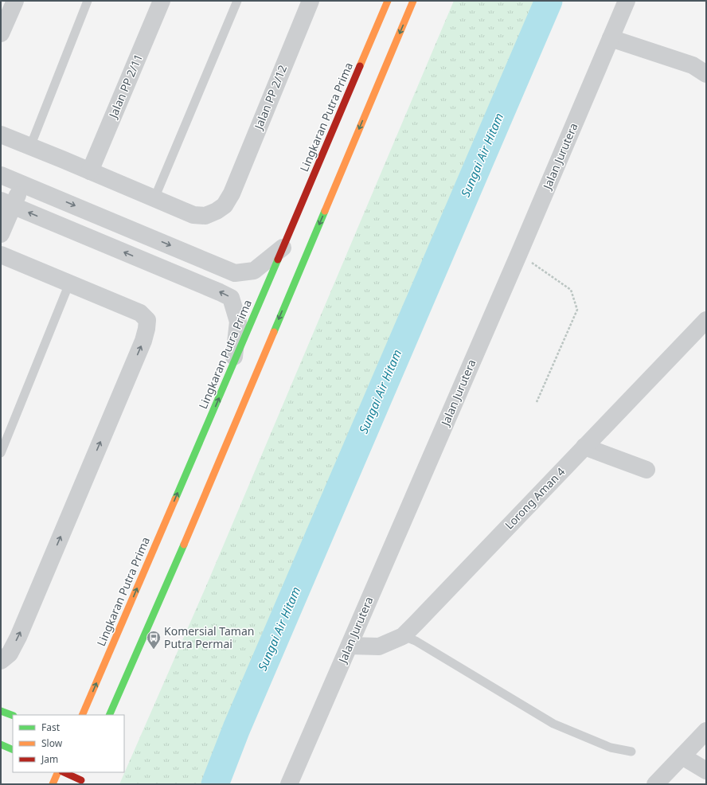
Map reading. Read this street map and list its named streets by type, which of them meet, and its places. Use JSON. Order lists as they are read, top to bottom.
{
  "streets": {
    "main road": ["Lingkaran Putra Prima"],
    "street": [
      "Jalan PP 2/11",
      "Jalan PP 2/12",
      "Jalan Jurutera",
      "Lorong Aman 4"
    ]
  },
  "crossings": [
    ["Jalan PP 2/11", "Jalan PP 2/12"],
    ["Jalan Jurutera", "Lorong Aman 4"]
  ],
  "water": ["Sungai Air Hitam"],
  "places": {
    "bus stop": ["Komersial Taman Putra Permai"]
  },
  "legend": ["Fast", "Slow", "Jam"]
}
